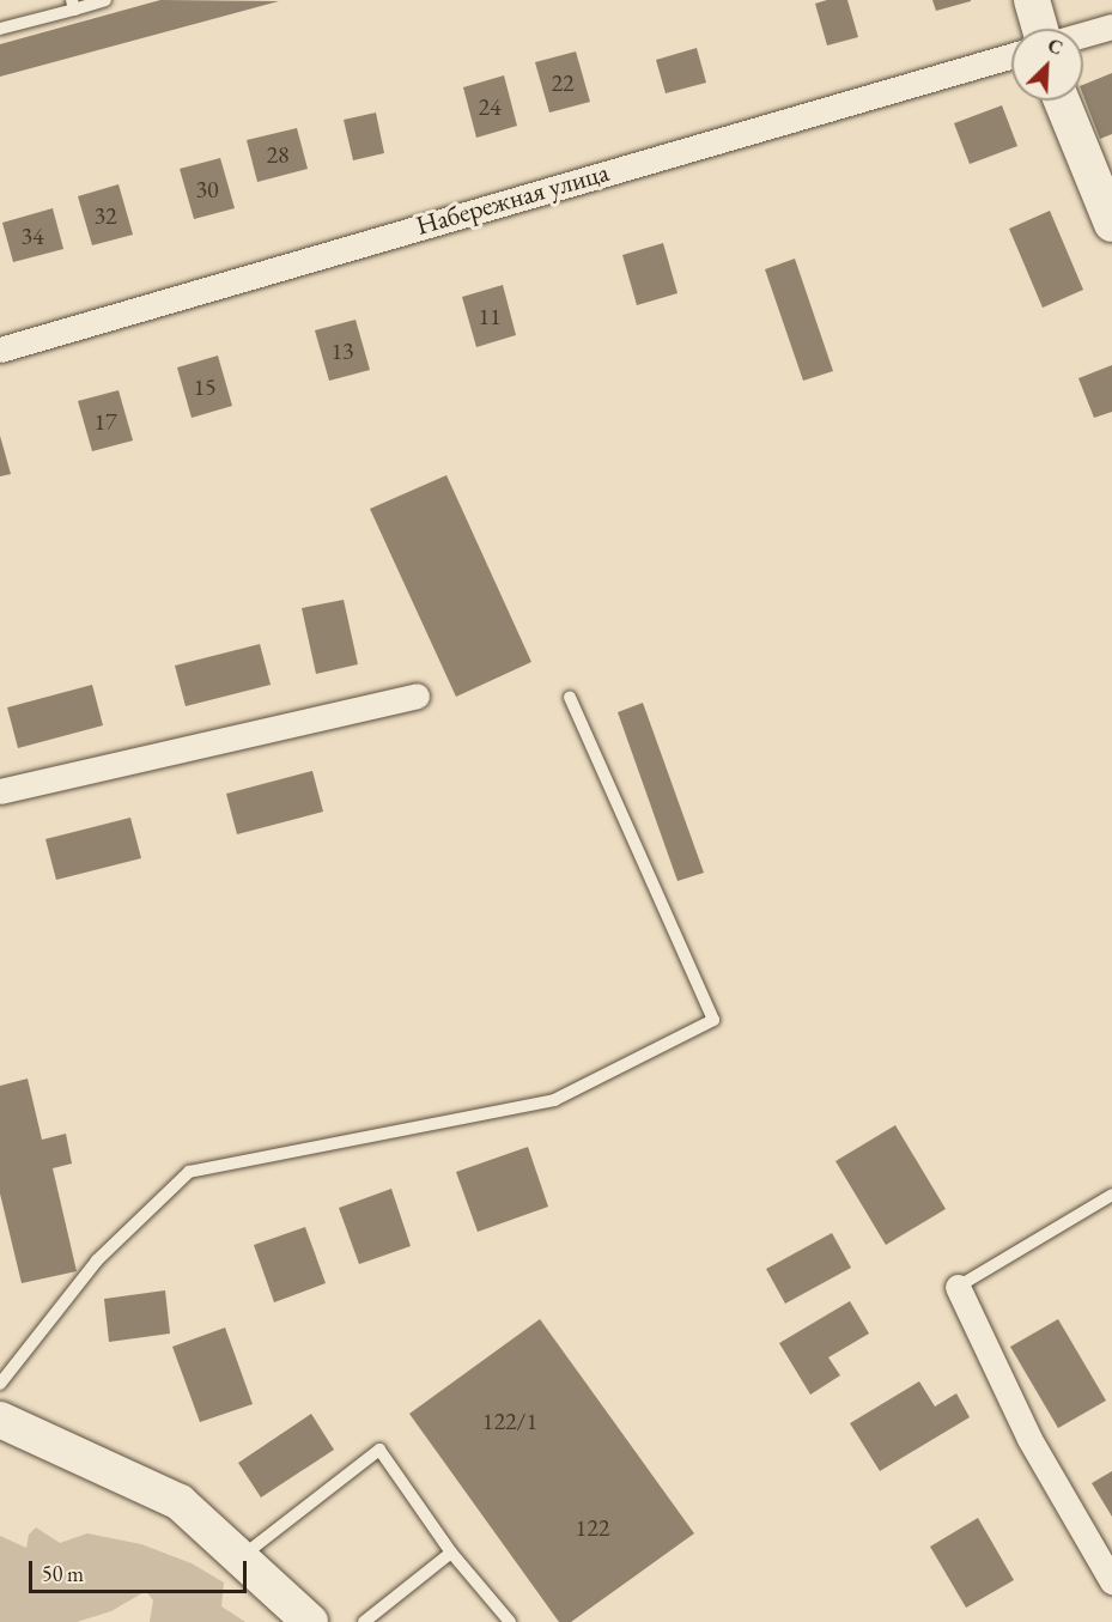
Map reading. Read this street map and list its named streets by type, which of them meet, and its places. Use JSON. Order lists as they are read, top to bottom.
{
  "streets": {
    "street": ["Набережная улица"]
  },
  "house_numbers": [
    "22",
    "24",
    "28",
    "30",
    "32",
    "34",
    "11",
    "13",
    "15",
    "17",
    "122/1",
    "122"
  ],
  "scale_bar": "50 m",
  "north": "top right"
}
